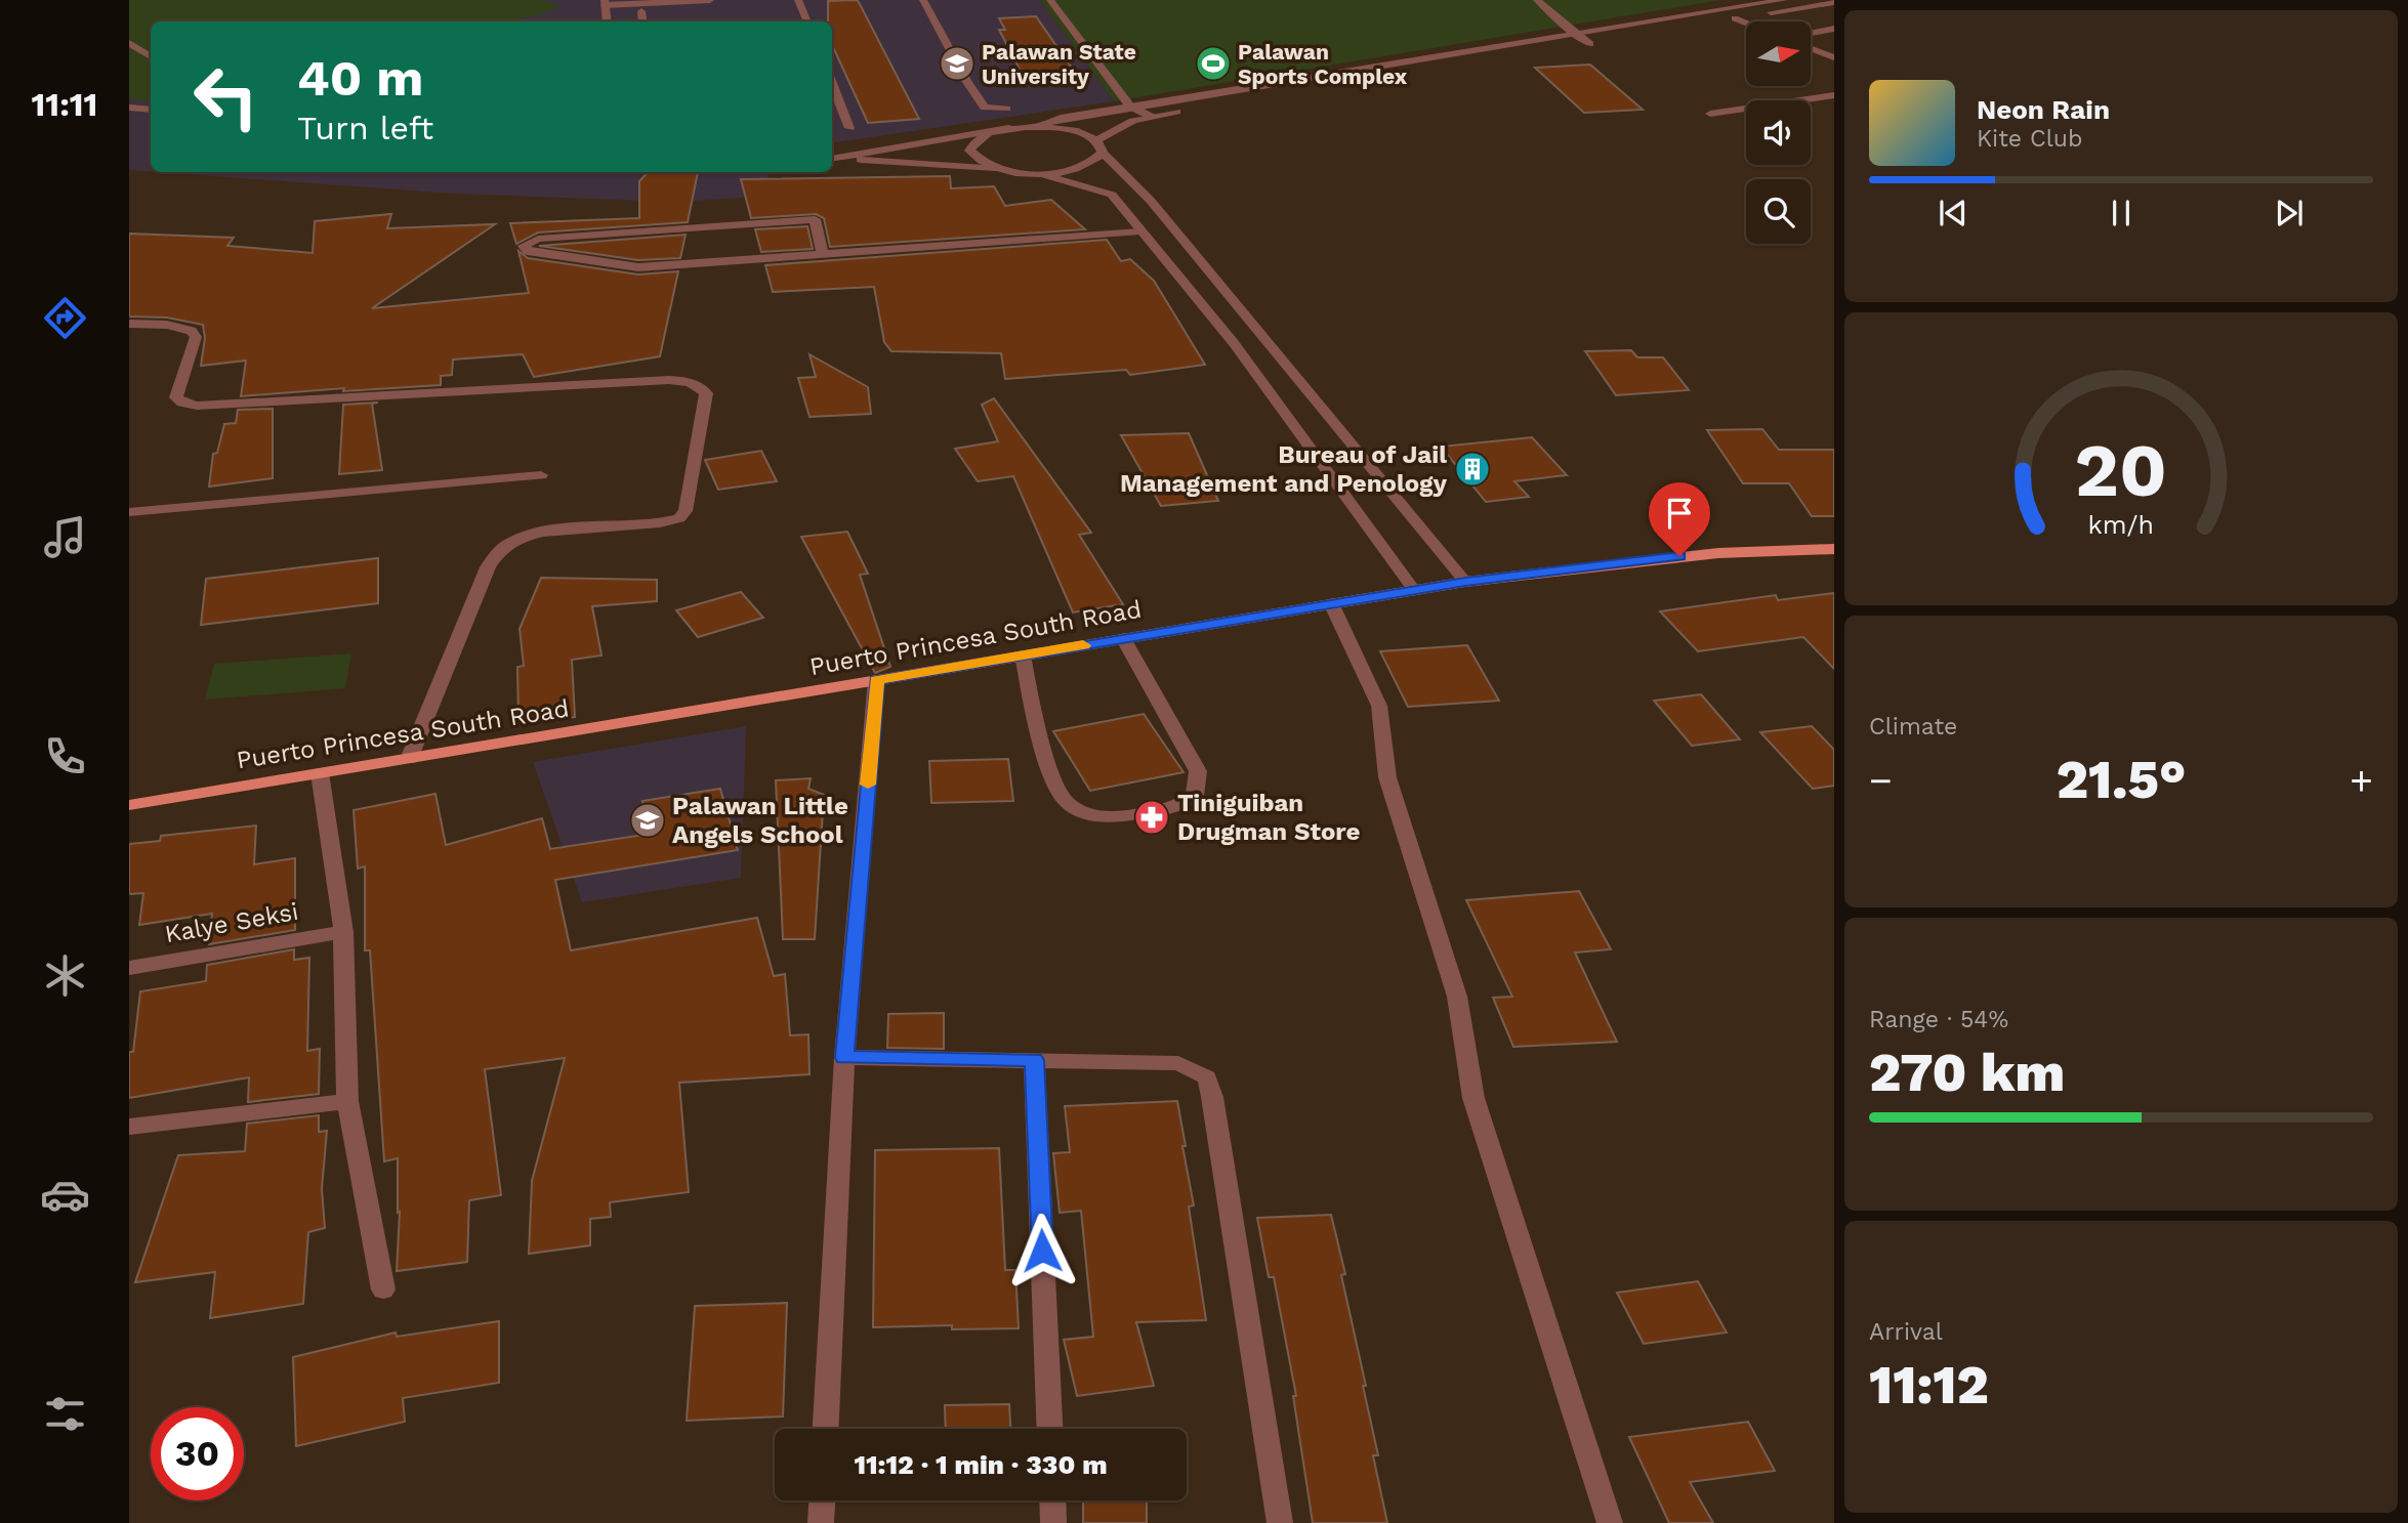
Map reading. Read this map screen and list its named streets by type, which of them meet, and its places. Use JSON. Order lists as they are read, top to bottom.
{
  "streets": {
    "main road": ["Puerto Princesa South Road"],
    "street": ["Kalye Seksi"]
  },
  "places": {
    "school or university": ["Palawan State University", "Palawan Little Angels School"],
    "sports": ["Palawan Sports Complex"],
    "building": ["Bureau of Jail Management and Penology"],
    "pharmacy": ["Tiniguiban Drugman Store"]
  },
  "north": "right",
  "page": {
    "tabs": "11:11",
    "turn": ["40 m", "Turn left"],
    "song": ["Neon Rain", "Kite Club"],
    "tile": [
      "Climate",
      ["Range · 54%", "270 km"],
      ["Arrival", "11:12"]
    ],
    "heat": ["−", "21.5°", "+"],
    "limit": "30",
    "trip": "11:12 · 1 min · 330 m",
    "gauge": ["20", "km/h"]
  }
}
